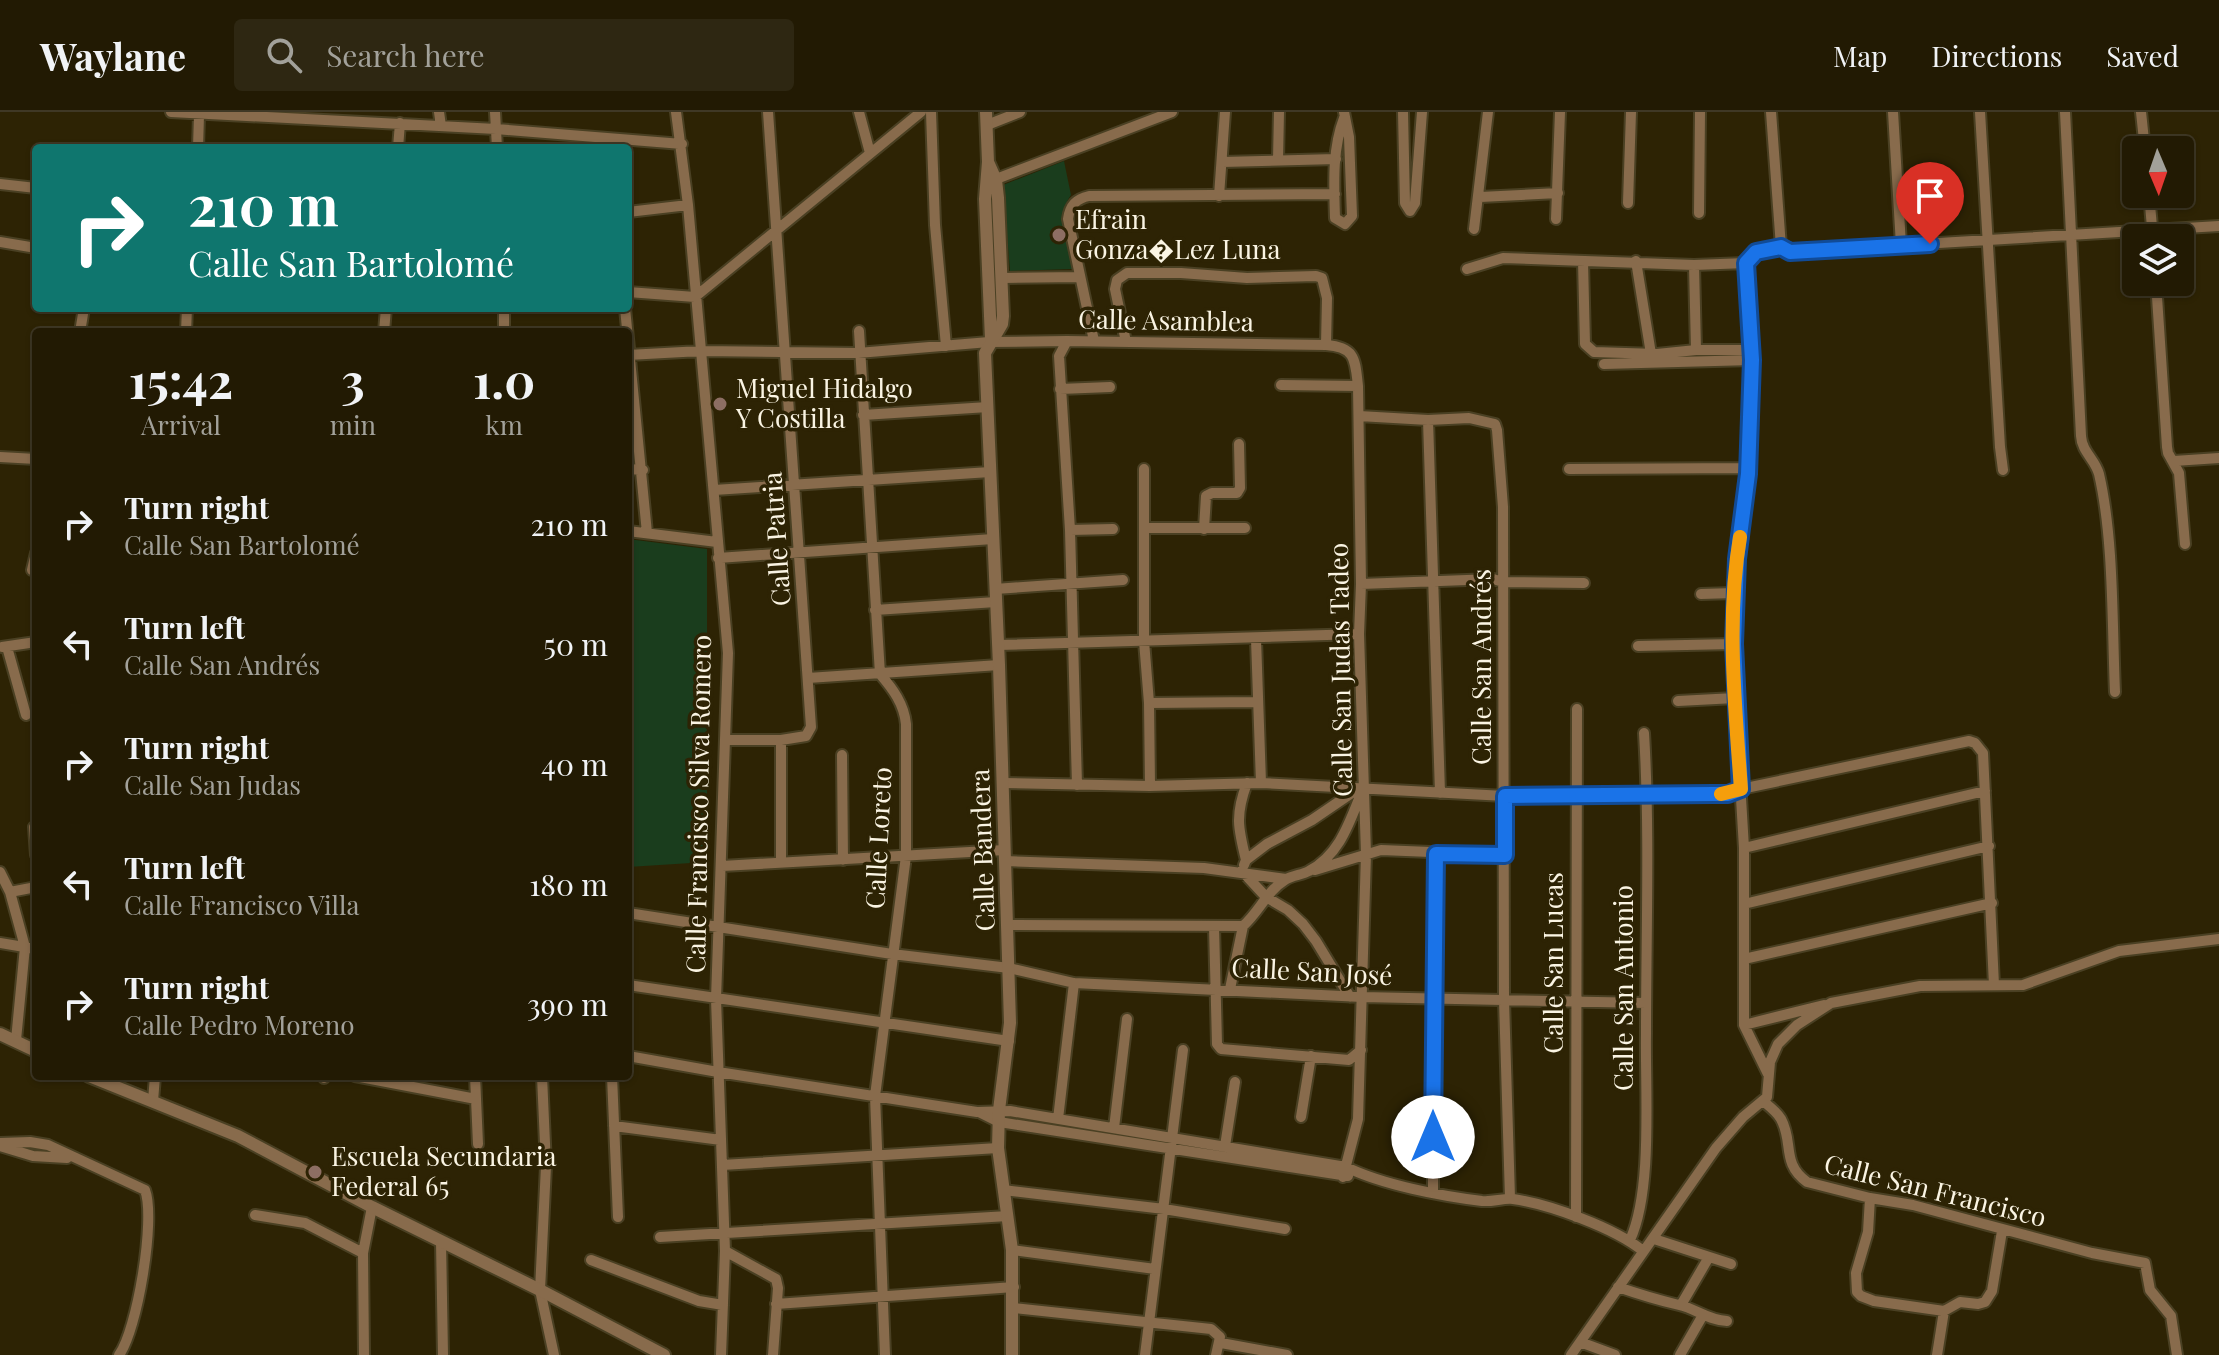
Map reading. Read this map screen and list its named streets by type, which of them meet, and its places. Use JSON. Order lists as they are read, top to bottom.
{
  "streets": {
    "street": [
      "Calle Asamblea",
      "Calle Patria",
      "Calle San Andrés",
      "Calle San Judas Tadeo",
      "Calle Francisco Silva Romero",
      "Calle Loreto",
      "Calle Bandera",
      "Calle San Lucas",
      "Calle San José",
      "Calle San Antonio",
      "Calle San Francisco"
    ]
  },
  "crossings": [
    ["Calle Asamblea", "Calle Patria"],
    ["Calle Asamblea", "Calle San Judas Tadeo"],
    ["Calle Asamblea", "Calle Francisco Silva Romero"],
    ["Calle Asamblea", "Calle Loreto"],
    ["Calle Asamblea", "Calle Bandera"],
    ["Calle San Andrés", "Calle San José"],
    ["Calle San Judas Tadeo", "Calle San José"],
    ["Calle Francisco Silva Romero", "Calle San José"],
    ["Calle Loreto", "Calle San José"],
    ["Calle Bandera", "Calle San José"],
    ["Calle San Lucas", "Calle San José"],
    ["Calle San José", "Calle San Antonio"]
  ],
  "places": ["Efrain Gonza�Lez Luna", "Miguel Hidalgo Y Costilla", "Escuela Secundaria Federal 65"],
  "north": "bottom",
  "page": {
    "header": "Waylane",
    "search": "Search here",
    "nav": ["Map", "Directions", "Saved"],
    "turn": ["210 m", "Calle San Bartolomé"],
    "eta": [
      "15:42",
      "Arrival",
      "3",
      "min",
      "1.0",
      "km"
    ],
    "list": [
      {
        "name": "Turn right",
        "note": "Calle San Bartolomé",
        "value": "210 m"
      },
      {
        "name": "Turn left",
        "note": "Calle San Andrés",
        "value": "50 m"
      },
      {
        "name": "Turn right",
        "note": "Calle San Judas",
        "value": "40 m"
      },
      {
        "name": "Turn left",
        "note": "Calle Francisco Villa",
        "value": "180 m"
      },
      {
        "name": "Turn right",
        "note": "Calle Pedro Moreno",
        "value": "390 m"
      }
    ]
  }
}
